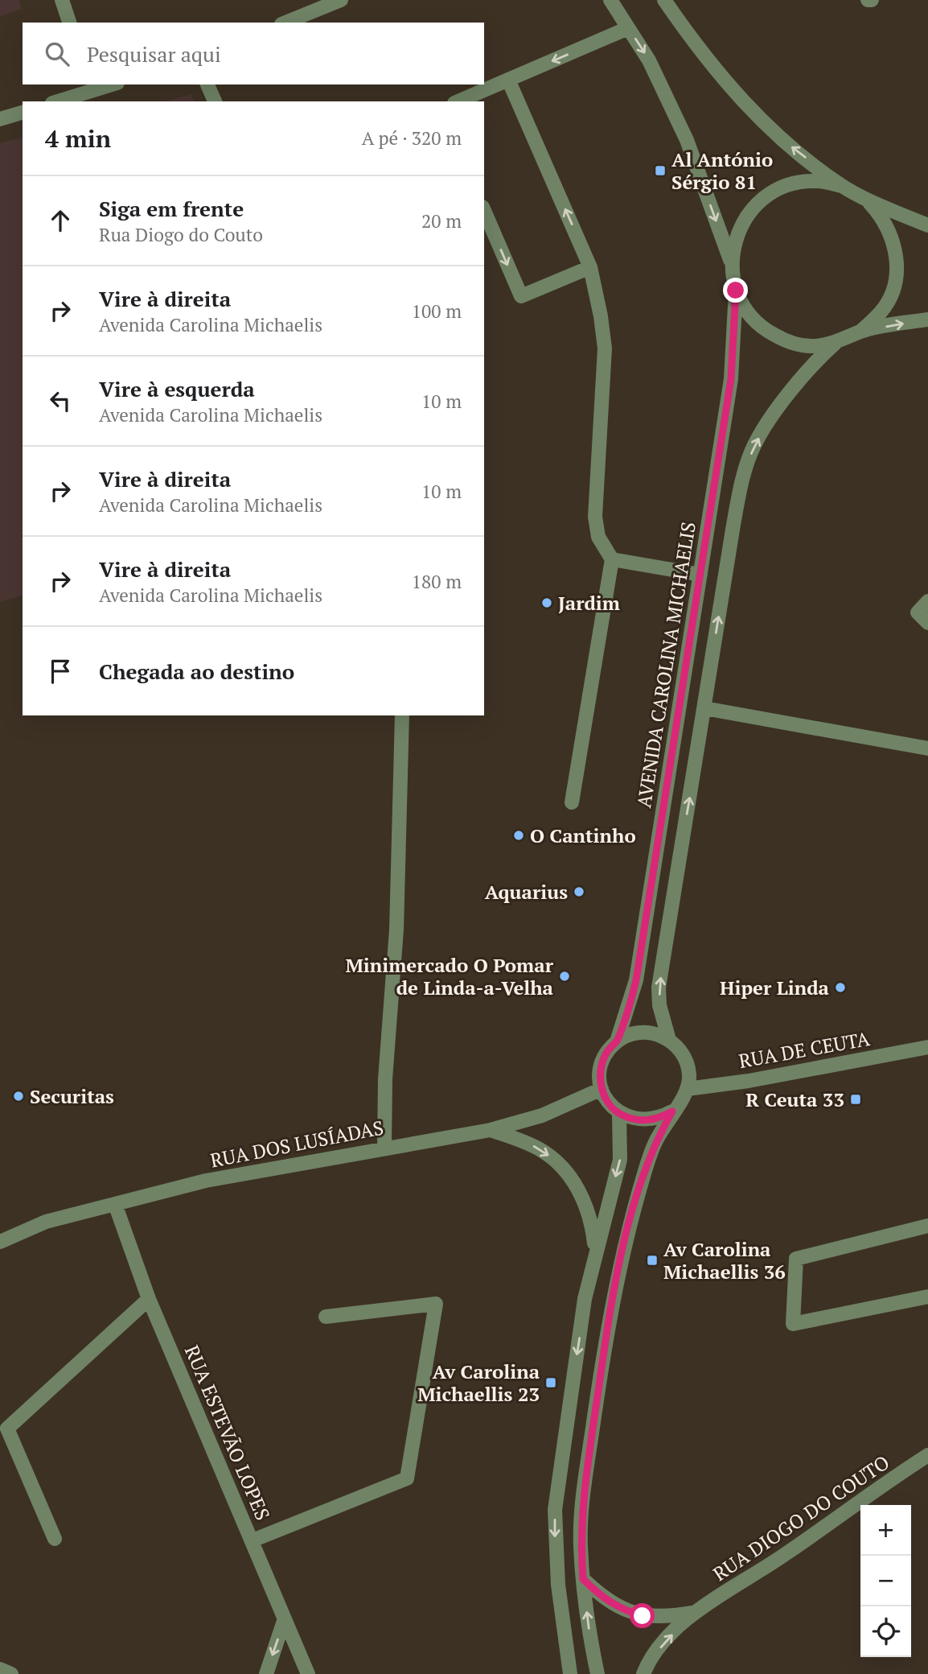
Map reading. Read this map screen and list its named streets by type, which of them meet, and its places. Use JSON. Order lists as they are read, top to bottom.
{
  "streets": {
    "street": [
      "AVENIDA CAROLINA MICHAELIS",
      "RUA DE CEUTA",
      "RUA DOS LUSÍADAS",
      "RUA ESTEVÃO LOPES",
      "RUA DIOGO DO COUTO"
    ]
  },
  "crossings": [
    ["AVENIDA CAROLINA MICHAELIS", "RUA DE CEUTA"],
    ["AVENIDA CAROLINA MICHAELIS", "RUA DOS LUSÍADAS"],
    ["RUA DE CEUTA", "RUA DOS LUSÍADAS"],
    ["RUA DOS LUSÍADAS", "RUA ESTEVÃO LOPES"]
  ],
  "places": {
    "transit": [
      "Al António Sérgio 81",
      "R Ceuta 33",
      "Av Carolina Michaellis 36",
      "Av Carolina Michaellis 23"
    ],
    "other": [
      "Jardim",
      "O Cantinho",
      "Aquarius",
      "Minimercado O Pomar de Linda-a-Velha",
      "Hiper Linda",
      "Securitas"
    ]
  },
  "page": {
    "search": "Pesquisar aqui",
    "heading": ["4 min", "A pé · 320 m"],
    "list": [
      ["Siga em frente", "Rua Diogo do Couto", "20 m"],
      ["Vire à direita", "Avenida Carolina Michaelis", "100 m"],
      ["Vire à esquerda", "Avenida Carolina Michaelis", "10 m"],
      ["Vire à direita", "Avenida Carolina Michaelis", "10 m"],
      ["Vire à direita", "Avenida Carolina Michaelis", "180 m"],
      "Chegada ao destino"
    ],
    "map_buttons": ["+", "−"]
  }
}
